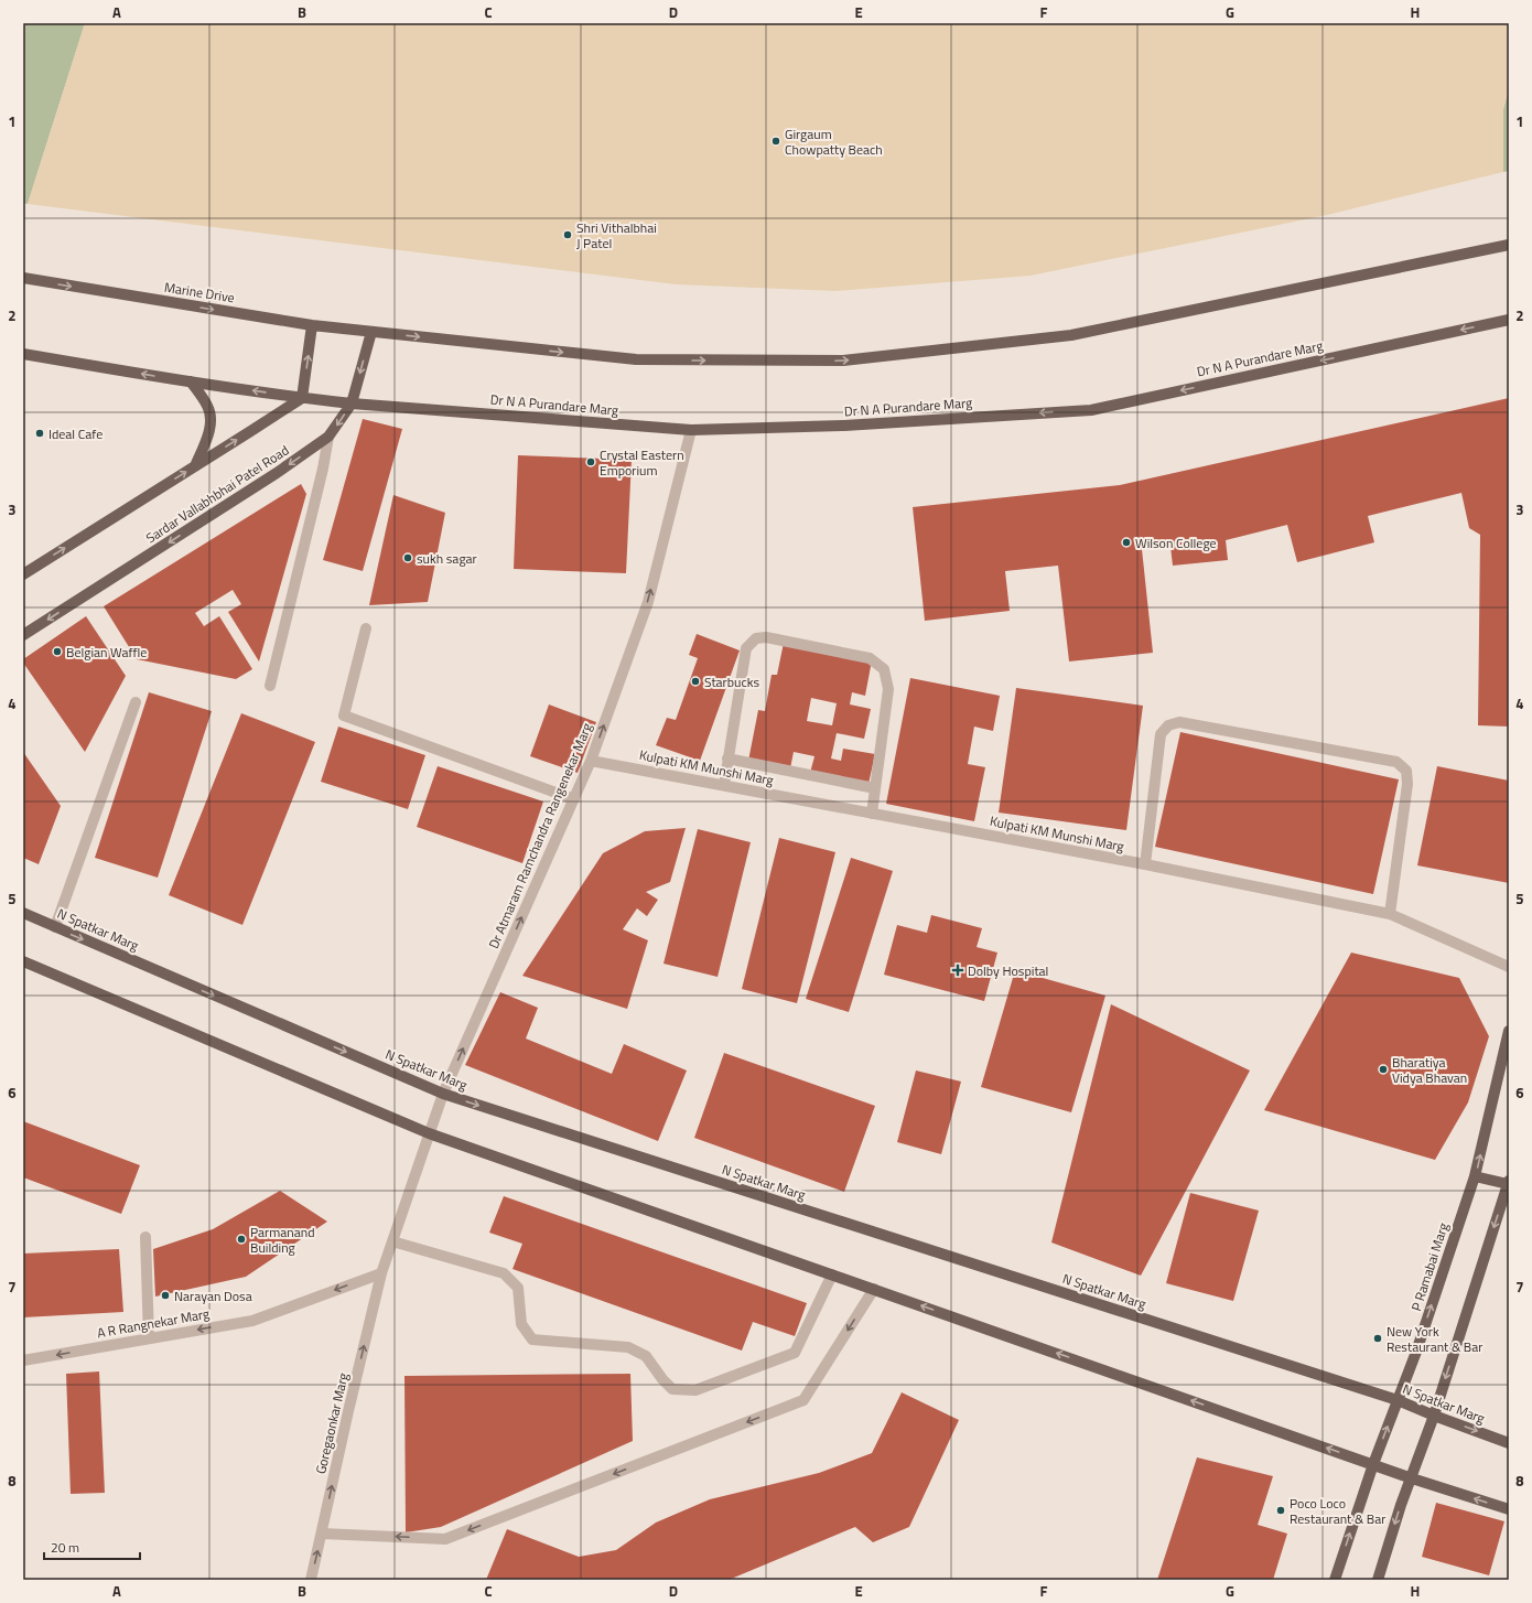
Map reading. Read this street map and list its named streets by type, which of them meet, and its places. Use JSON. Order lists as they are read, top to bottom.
{
  "streets": {
    "main road": [
      "Marine Drive",
      "Dr N A Purandare Marg",
      "Sardar Vallabhbhai Patel Road",
      "N Spatkar Marg",
      "P Ramabai Marg"
    ],
    "street": [
      "Kulpati KM Munshi Marg",
      "Dr Atmaram Ramchandra Rangenekar Marg",
      "A R Rangnekar Marg",
      "Goregaonkar Marg"
    ]
  },
  "crossings": [
    ["Marine Drive", "Sardar Vallabhbhai Patel Road"],
    ["Dr N A Purandare Marg", "Sardar Vallabhbhai Patel Road"],
    ["Dr N A Purandare Marg", "Dr Atmaram Ramchandra Rangenekar Marg"],
    ["Kulpati KM Munshi Marg", "Dr Atmaram Ramchandra Rangenekar Marg"],
    ["Dr Atmaram Ramchandra Rangenekar Marg", "N Spatkar Marg"],
    ["N Spatkar Marg", "P Ramabai Marg"],
    ["A R Rangnekar Marg", "Goregaonkar Marg"]
  ],
  "one_way": ["Dr Atmaram Ramchandra Rangenekar Marg", "A R Rangnekar Marg", "Goregaonkar Marg"],
  "places": {
    "other": [
      "Girgaum Chowpatty Beach",
      "Shri Vithalbhai J Patel",
      "Ideal Cafe",
      "Crystal Eastern Emporium",
      "Wilson College",
      "sukh sagar",
      "Belgian Waffle",
      "Starbucks",
      "Bharatiya Vidya Bhavan",
      "Parmanand Building",
      "Narayan Dosa",
      "New York Restaurant & Bar",
      "Poco Loco Restaurant & Bar"
    ],
    "health": ["Dolby Hospital"]
  },
  "scale_bar": "20 m",
  "grid": {
    "columns": [
      "A",
      "B",
      "C",
      "D",
      "E",
      "F",
      "G",
      "H"
    ],
    "rows": [
      "1",
      "2",
      "3",
      "4",
      "5",
      "6",
      "7",
      "8"
    ]
  }
}
